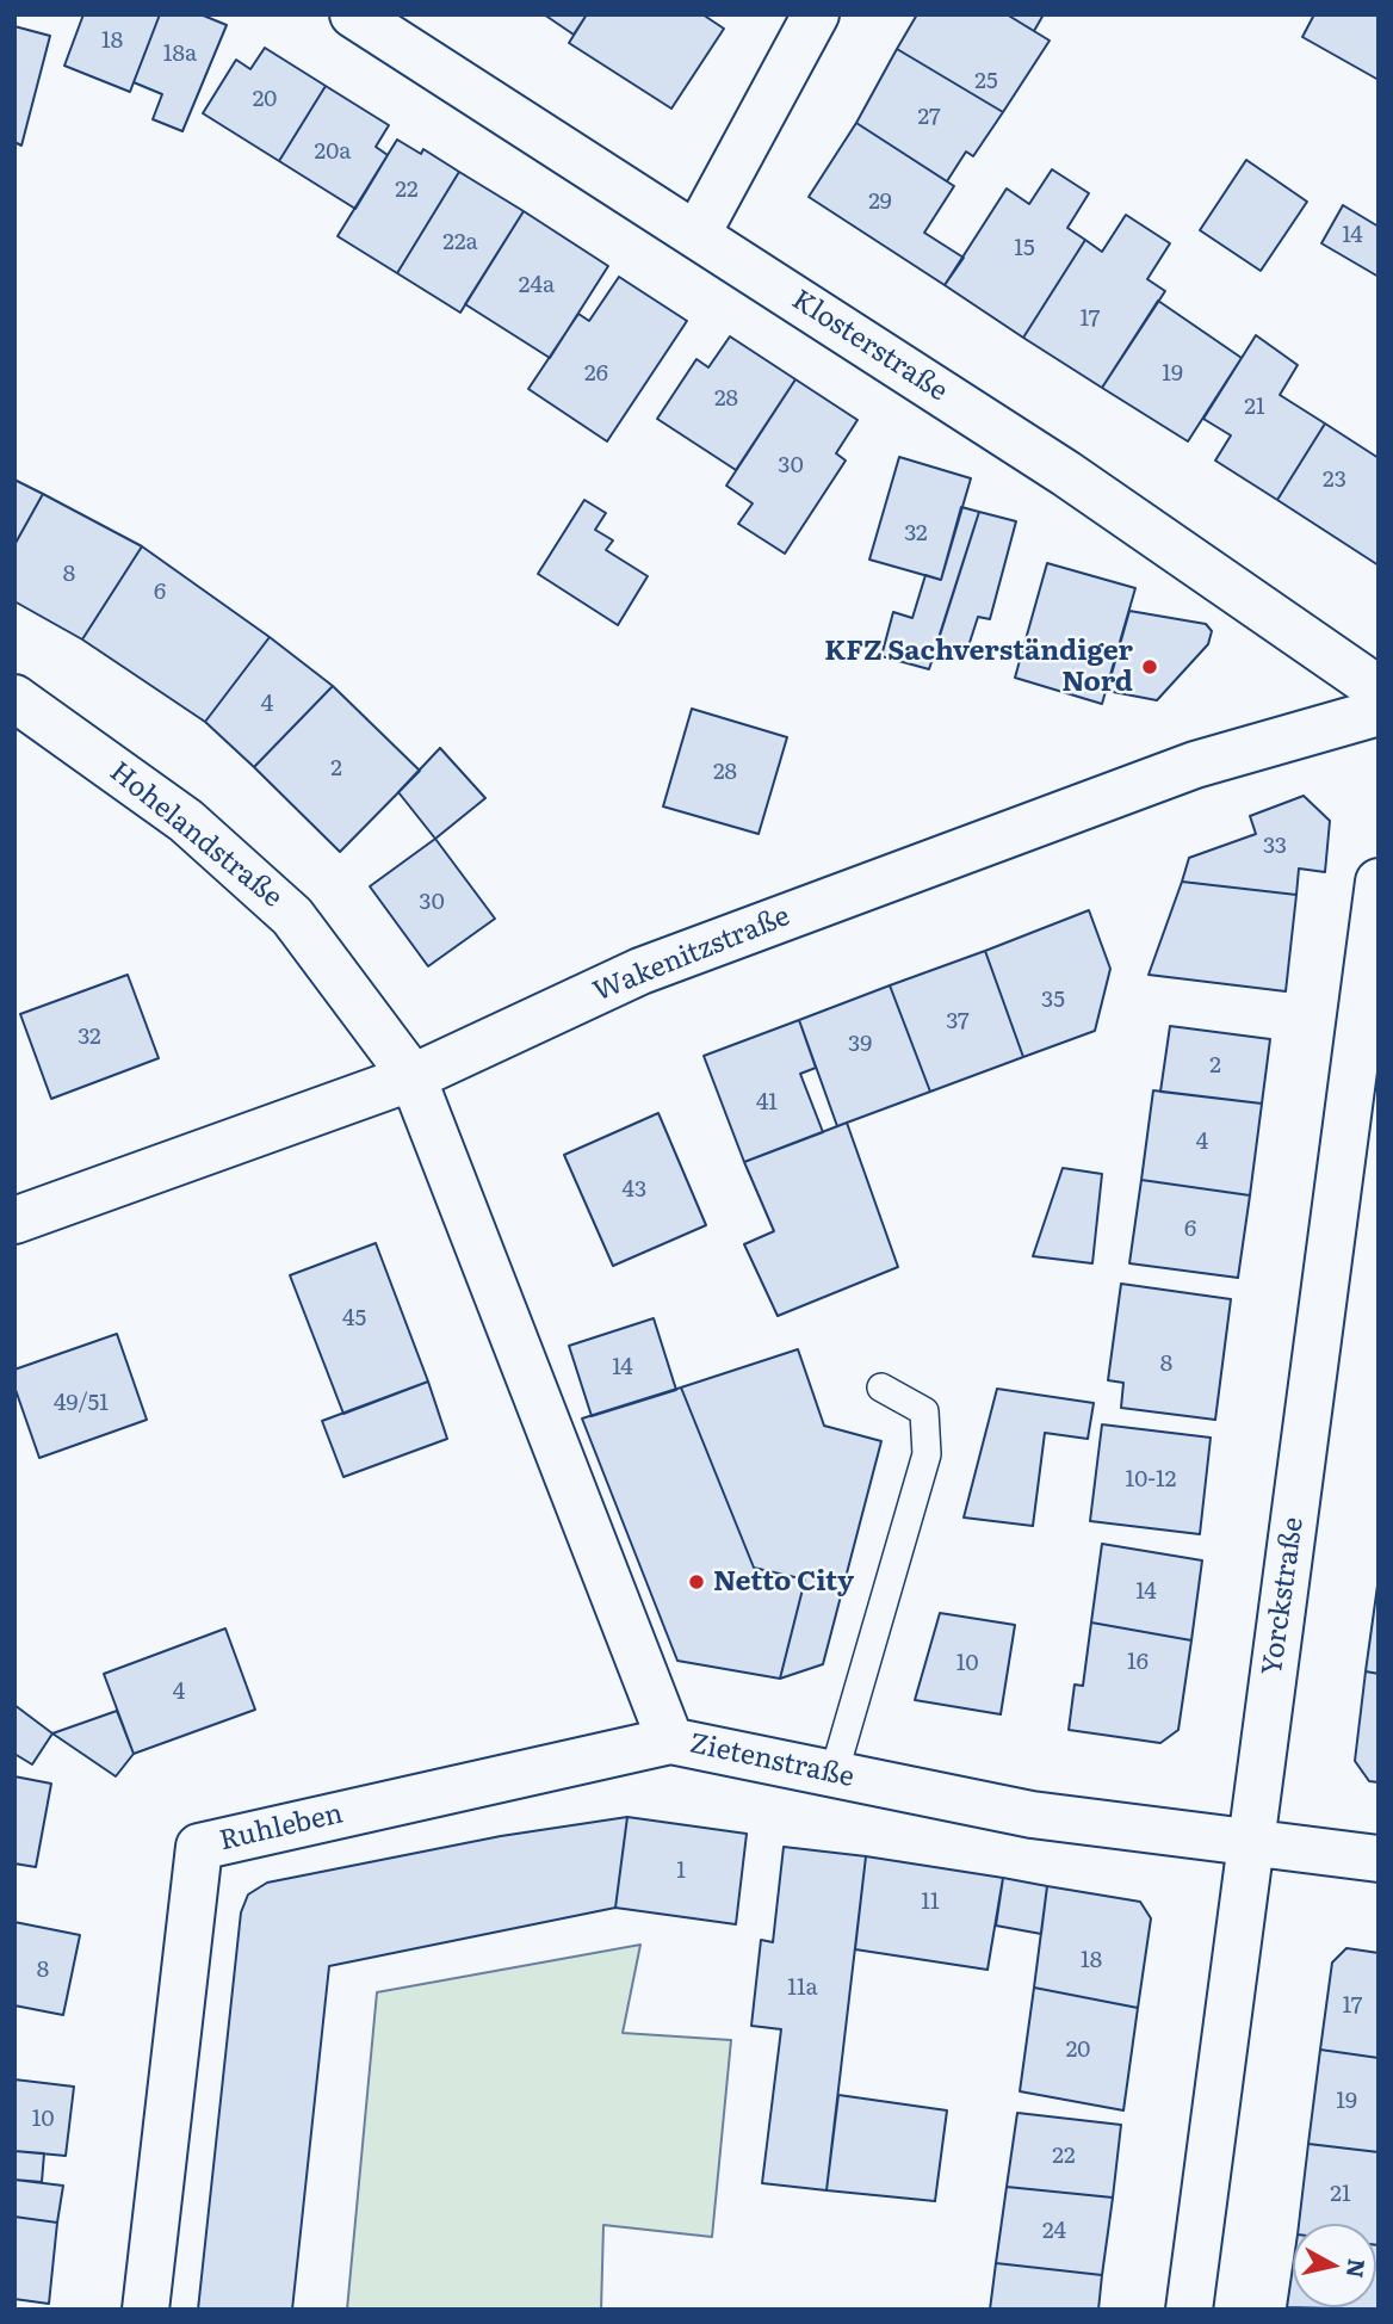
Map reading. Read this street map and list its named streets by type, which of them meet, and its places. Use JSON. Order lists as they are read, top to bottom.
{
  "streets": {
    "street": [
      "Klosterstraße",
      "Hohelandstraße",
      "Wakenitzstraße",
      "Yorckstraße",
      "Zietenstraße",
      "Ruhleben"
    ]
  },
  "crossings": [
    ["Hohelandstraße", "Wakenitzstraße"],
    ["Hohelandstraße", "Zietenstraße"],
    ["Wakenitzstraße", "Zietenstraße"],
    ["Yorckstraße", "Zietenstraße"],
    ["Zietenstraße", "Ruhleben"]
  ],
  "places": ["KFZ Sachverständiger Nord", "Netto City"],
  "house_numbers": [
    "18",
    "18a",
    "25",
    "20",
    "27",
    "20a",
    "22",
    "29",
    "14",
    "22a",
    "15",
    "24a",
    "17",
    "26",
    "19",
    "28",
    "21",
    "30",
    "23",
    "32",
    "8",
    "6",
    "4",
    "2",
    "28",
    "33",
    "30",
    "35",
    "37",
    "32",
    "39",
    "2",
    "41",
    "4",
    "43",
    "6",
    "45",
    "8",
    "14",
    "49/51",
    "10-12",
    "14",
    "16",
    "10",
    "4",
    "1",
    "11",
    "18",
    "8",
    "11a",
    "17",
    "20",
    "19",
    "10",
    "22",
    "21",
    "24"
  ],
  "north": "right"
}
